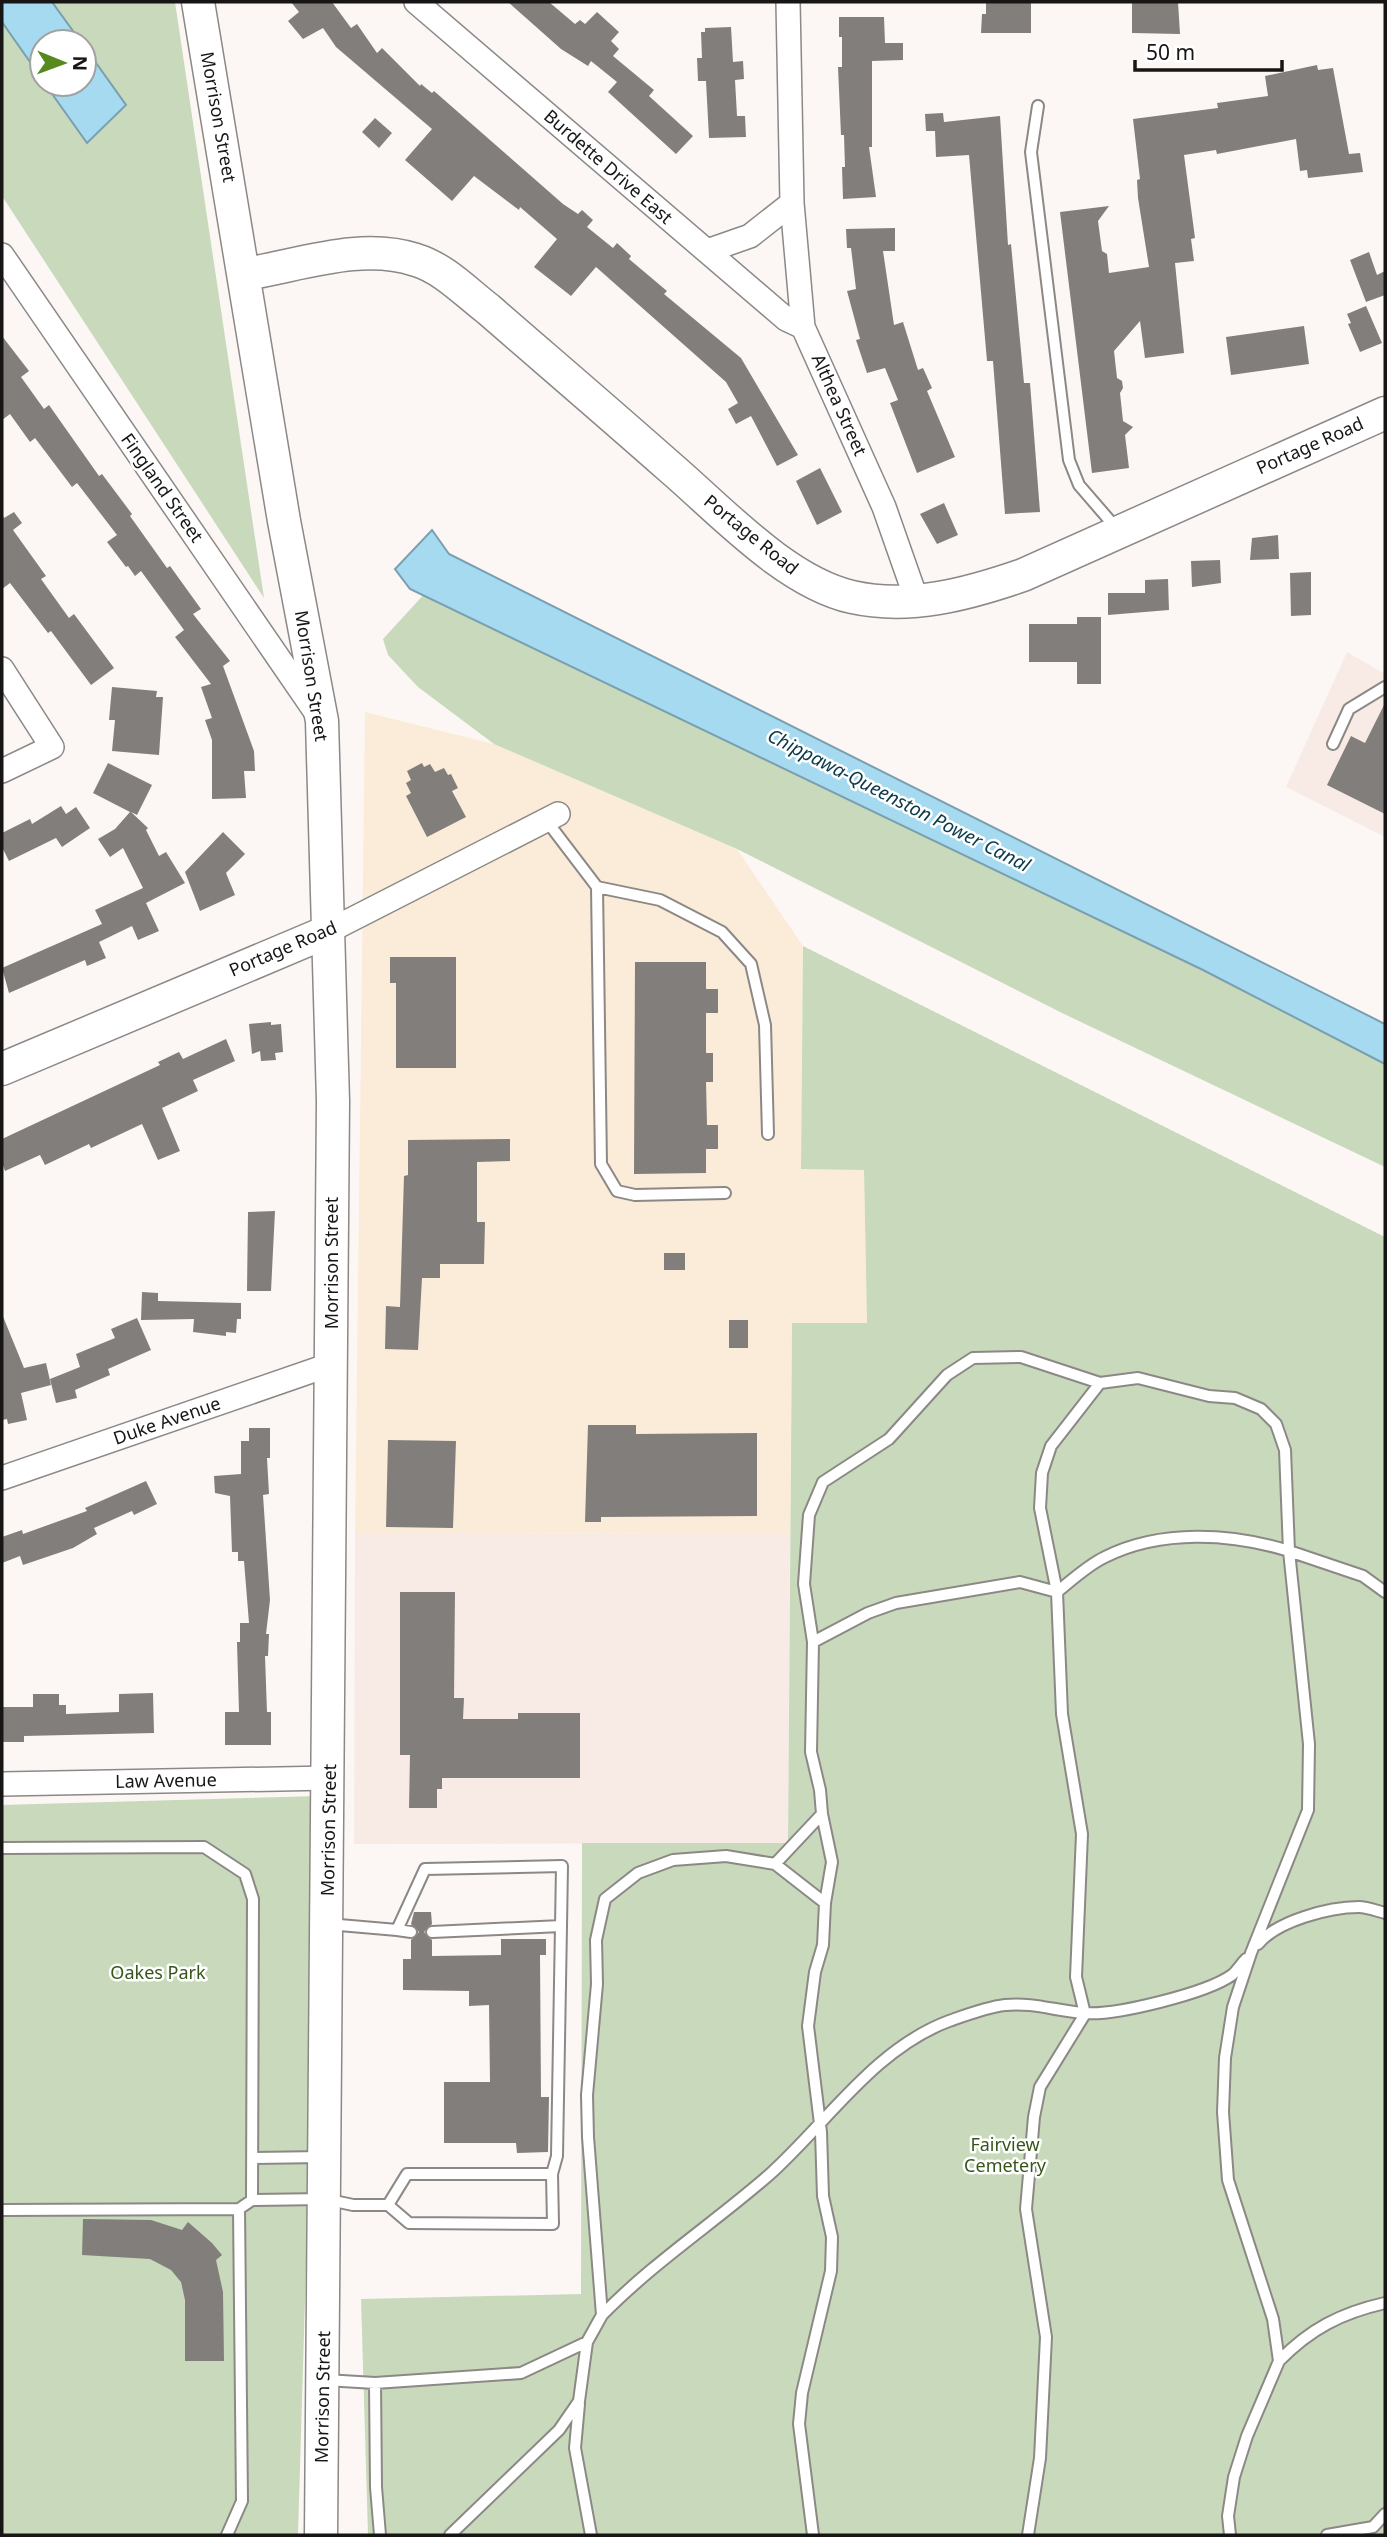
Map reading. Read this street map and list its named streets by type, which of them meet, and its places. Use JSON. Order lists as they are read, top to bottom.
{
  "streets": {
    "street": [
      "Morrison Street",
      "Burdette Drive East",
      "Althea Street",
      "Portage Road",
      "Fingland Street",
      "Duke Avenue",
      "Law Avenue"
    ]
  },
  "crossings": [
    ["Morrison Street", "Portage Road"],
    ["Morrison Street", "Fingland Street"],
    ["Morrison Street", "Duke Avenue"],
    ["Morrison Street", "Law Avenue"],
    ["Burdette Drive East", "Althea Street"],
    ["Althea Street", "Portage Road"]
  ],
  "water": ["Chippawa-Queenston Power Canal"],
  "parks": ["Oakes Park", "Fairview Cemetery"],
  "scale_bar": "50 m",
  "north": "right"
}
